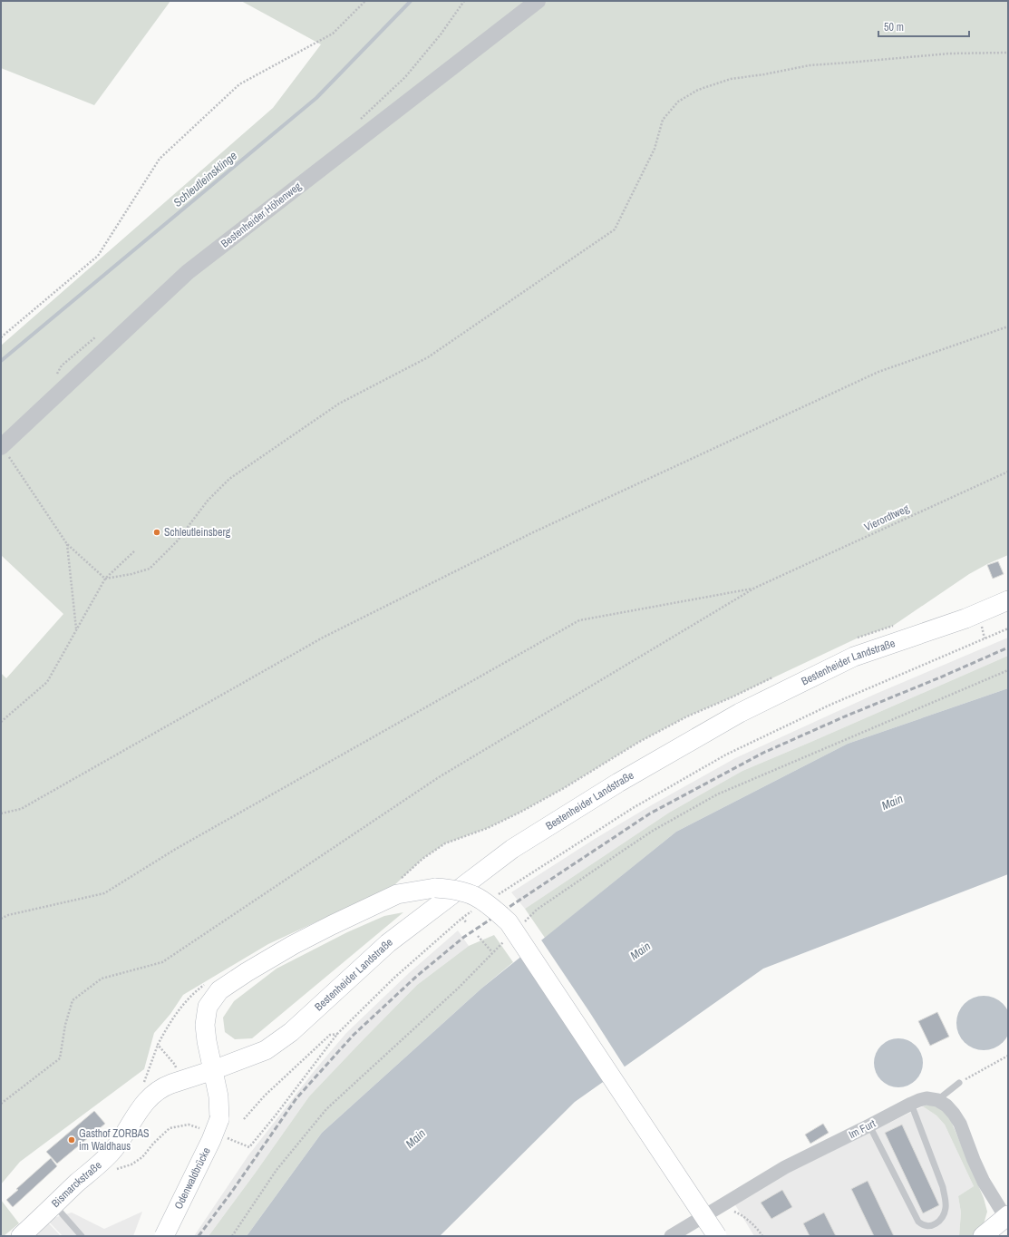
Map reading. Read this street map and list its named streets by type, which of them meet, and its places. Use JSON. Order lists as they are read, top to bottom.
{
  "streets": {
    "main road": ["Bestenheider Landstraße", "Odenwaldbrücke", "Bismarckstraße"],
    "street": ["Bestenheider Höhenweg", "Im Furt"],
    "path": ["Vierordtweg"]
  },
  "crossings": [
    ["Bestenheider Landstraße", "Bismarckstraße"]
  ],
  "water": ["Schleutleinsklinge", "Main"],
  "places": ["Schleutleinsberg", "Gasthof ZORBAS im Waldhaus"],
  "scale_bar": "50 m"
}
